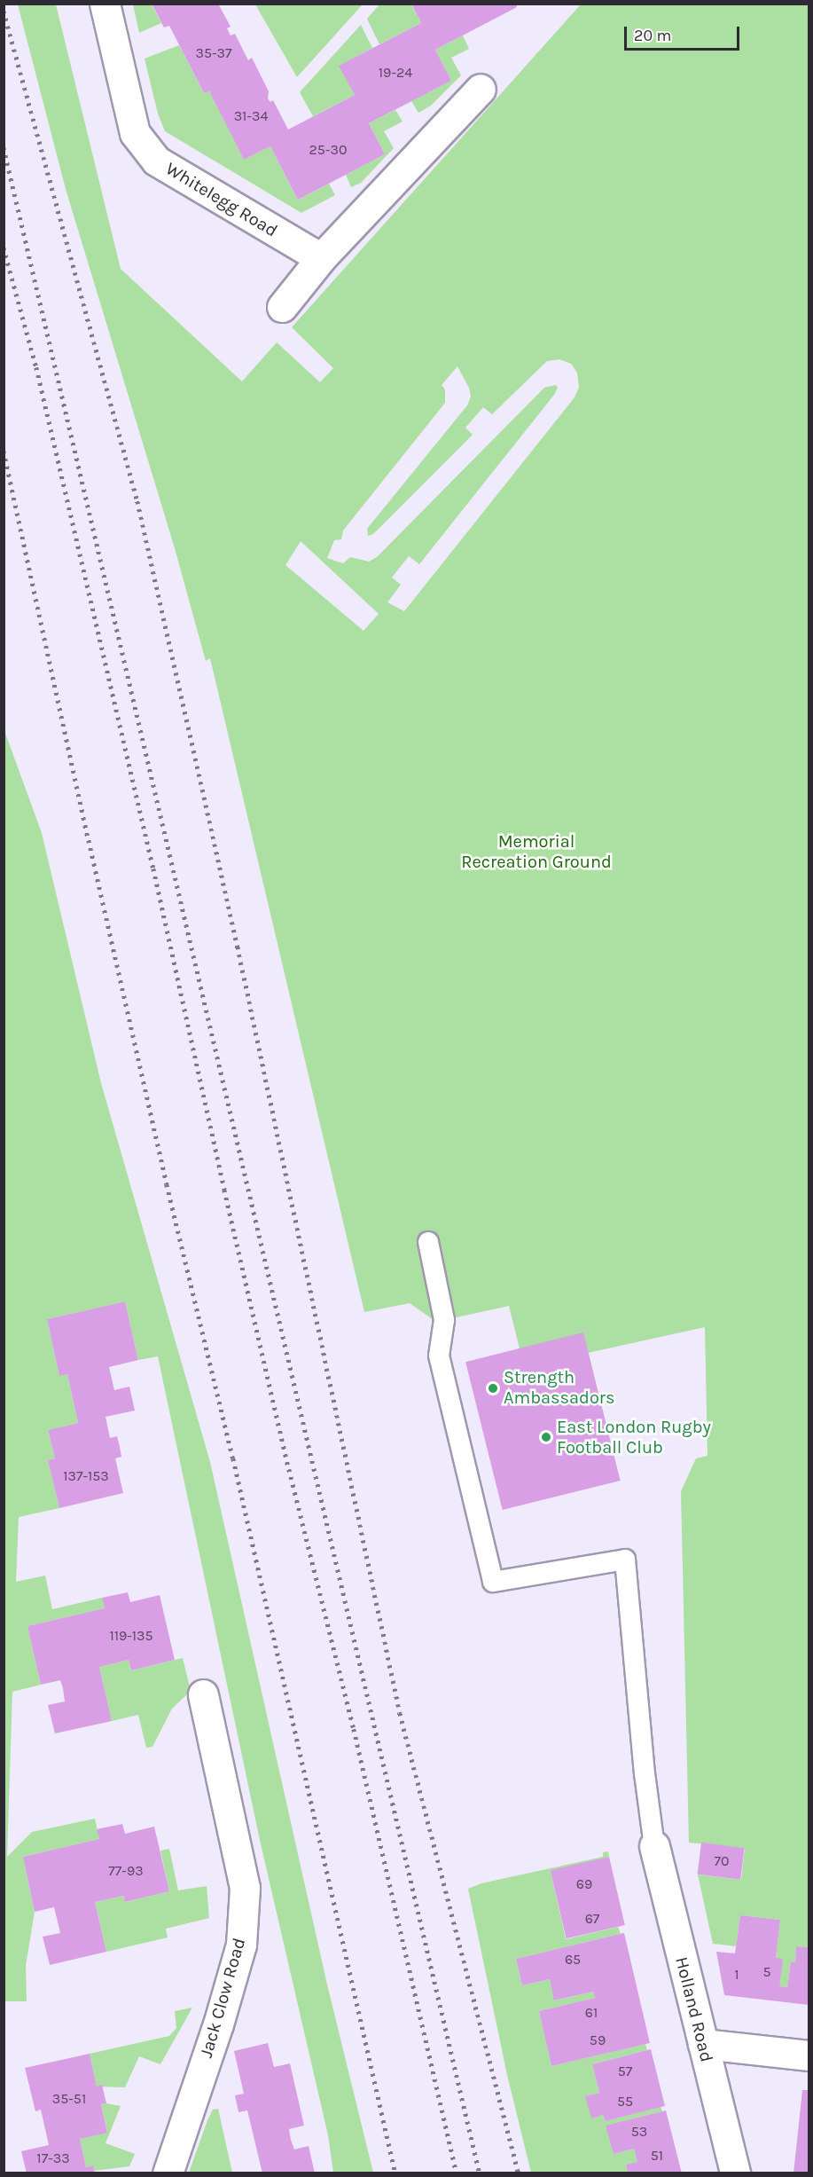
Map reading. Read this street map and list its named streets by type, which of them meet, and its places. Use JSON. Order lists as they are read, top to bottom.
{
  "streets": {
    "street": ["Whitelegg Road", "Jack Clow Road", "Holland Road"]
  },
  "parks": ["Memorial Recreation Ground"],
  "places": ["Strength Ambassadors", "East London Rugby Football Club"],
  "house_numbers": [
    "35-37",
    "19-24",
    "31-34",
    "25-30",
    "137-153",
    "119-135",
    "70",
    "77-93",
    "69",
    "67",
    "65",
    "5",
    "1",
    "61",
    "59",
    "57",
    "35-51",
    "55",
    "53",
    "51",
    "17-33"
  ],
  "scale_bar": "20 m"
}
